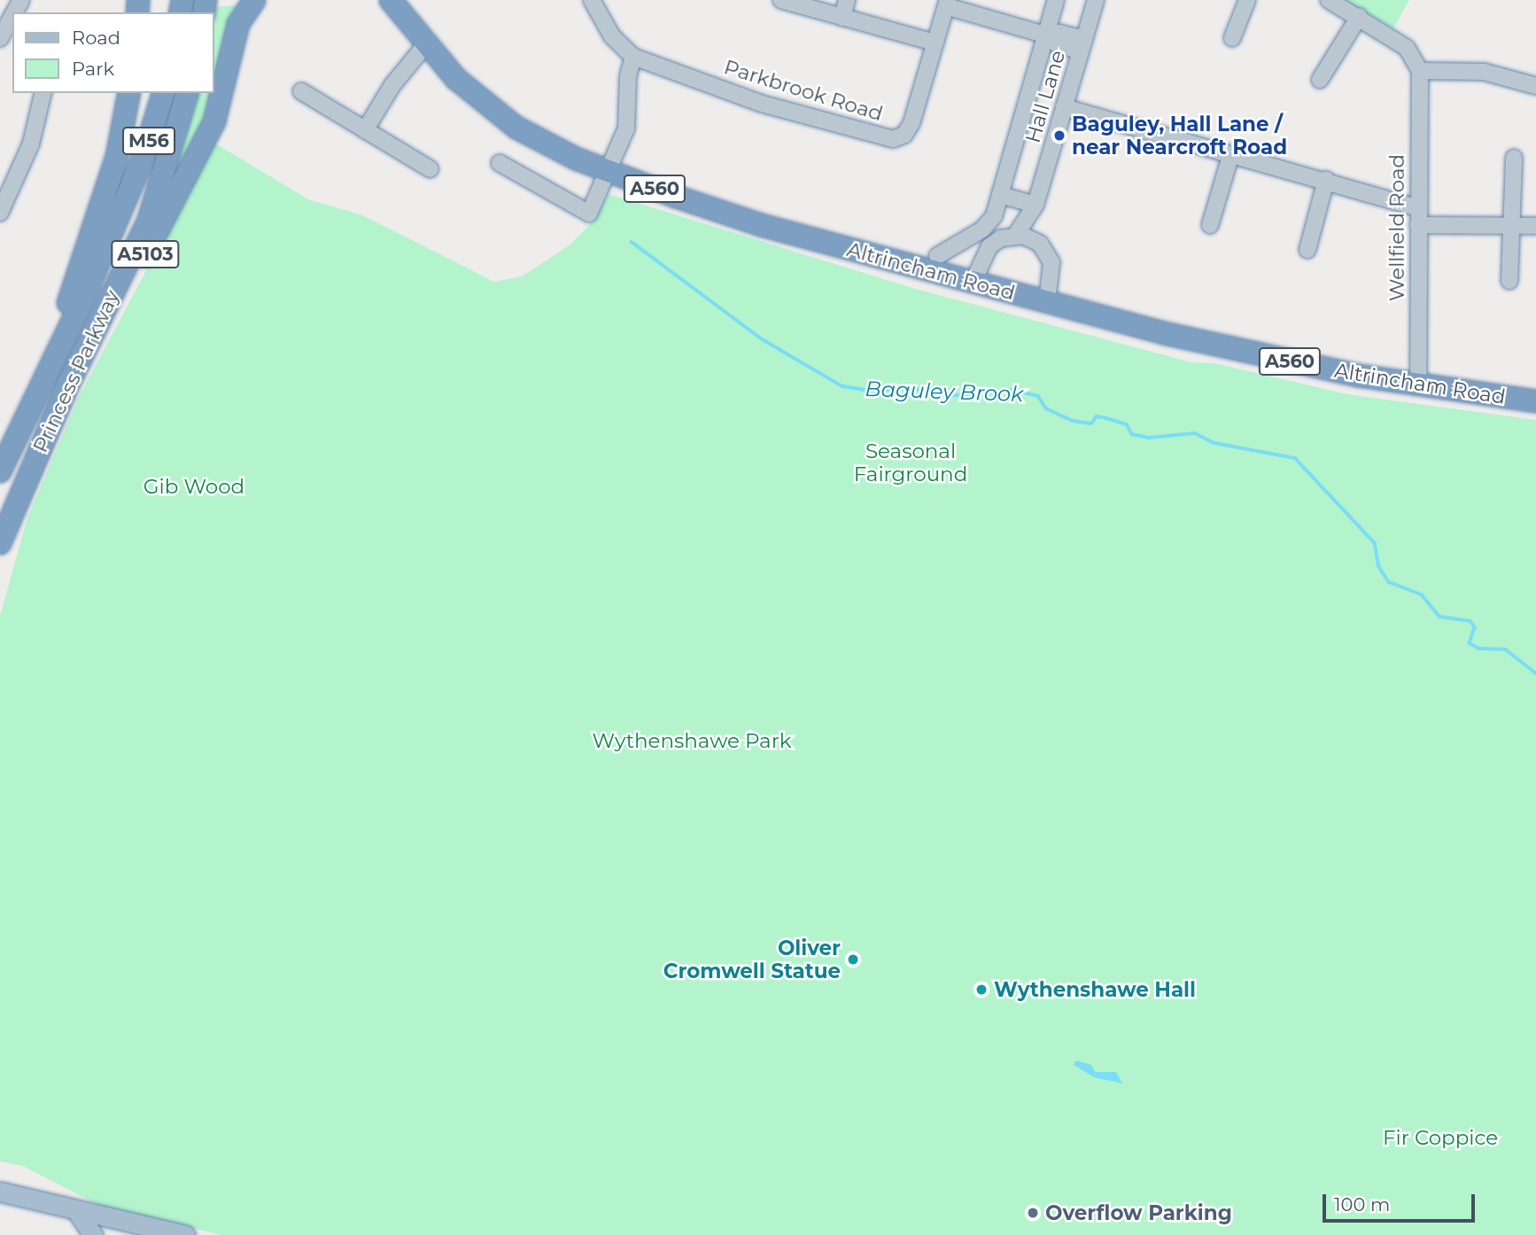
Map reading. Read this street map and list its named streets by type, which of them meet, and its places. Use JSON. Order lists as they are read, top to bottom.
{
  "streets": {
    "highway": [
      "M56",
      "A560",
      "A5103",
      "Altrincham Road",
      "Princess Parkway"
    ],
    "street": ["Parkbrook Road", "Hall Lane", "Wellfield Road"]
  },
  "crossings": [
    ["Hall Lane", "Altrincham Road"],
    ["Wellfield Road", "Altrincham Road"],
    ["A5103", "Princess Parkway"]
  ],
  "water": ["Baguley Brook"],
  "parks": [
    "Seasonal Fairground",
    "Gib Wood",
    "Wythenshawe Park",
    "Fir Coppice"
  ],
  "places": [
    "Baguley, Hall Lane / near Nearcroft Road",
    "Oliver Cromwell Statue",
    "Wythenshawe Hall",
    "Overflow Parking"
  ],
  "legend": ["Road", "Park"],
  "scale_bar": "100 m"
}
